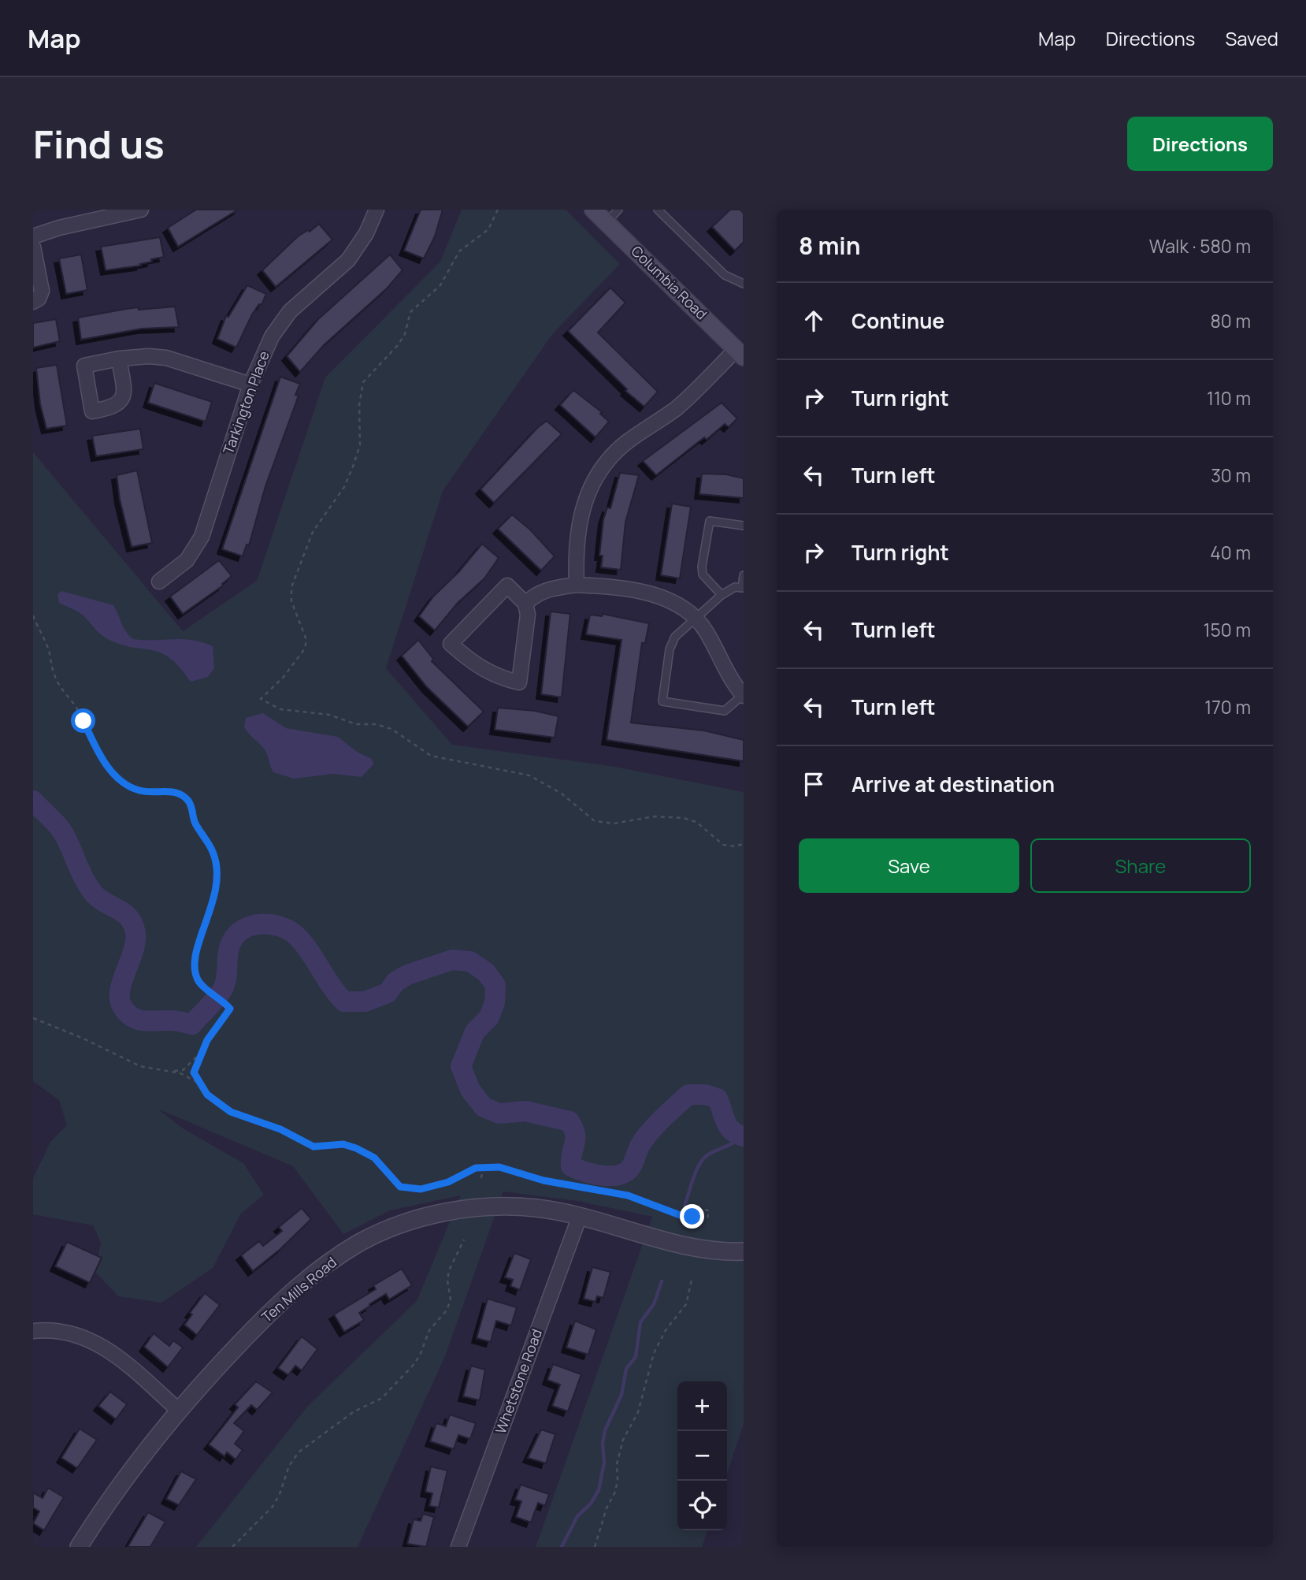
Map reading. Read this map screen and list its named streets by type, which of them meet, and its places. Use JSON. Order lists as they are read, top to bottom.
{
  "streets": {
    "main road": ["Columbia Road"],
    "street": ["Tarkington Place", "Ten Mills Road", "Whetstone Road"]
  },
  "crossings": [
    ["Ten Mills Road", "Whetstone Road"]
  ],
  "page": {
    "header": "Map",
    "nav": ["Map", "Directions", "Saved"],
    "buttons": [
      "Directions",
      ["Save", "Share"]
    ],
    "title": "Find us",
    "heading": ["8 min", "Walk · 580 m"],
    "list": [
      ["Continue", "80 m"],
      ["Turn right", "110 m"],
      ["Turn left", "30 m"],
      ["Turn right", "40 m"],
      ["Turn left", "150 m"],
      ["Turn left", "170 m"],
      "Arrive at destination"
    ],
    "map_buttons": ["+", "−"]
  }
}
